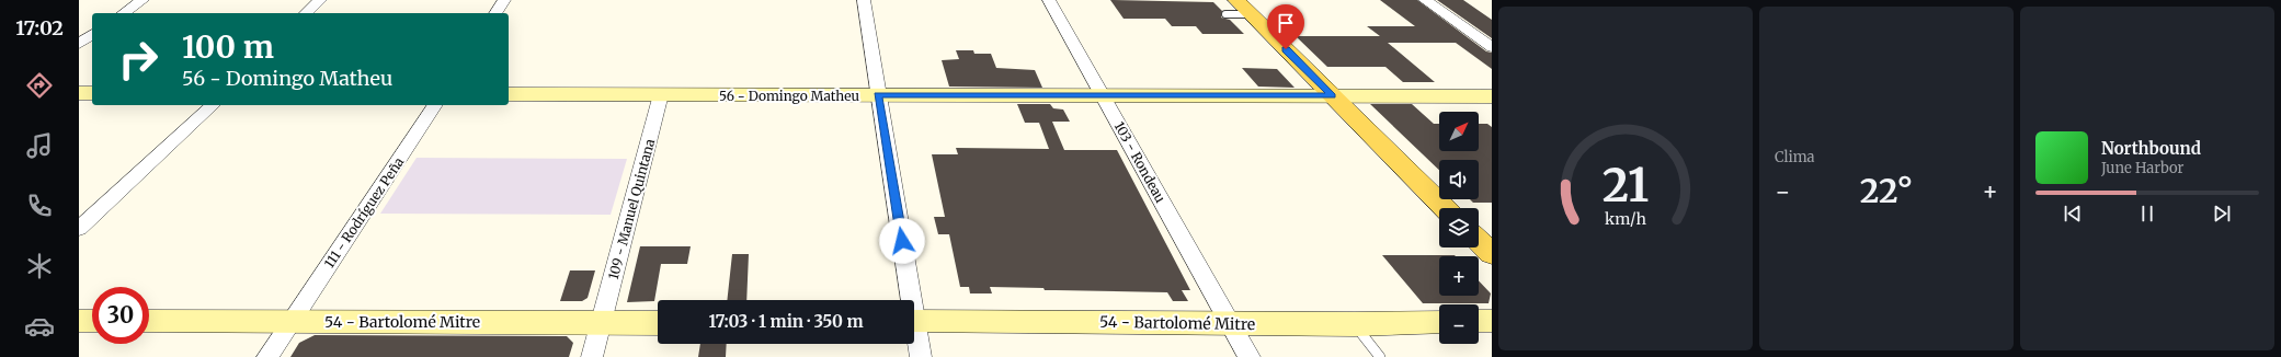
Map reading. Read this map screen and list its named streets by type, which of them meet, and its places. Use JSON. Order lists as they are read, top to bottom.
{
  "streets": {
    "street": [
      "56 - Domingo Matheu",
      "103 - Rondeau",
      "109 - Manuel Quintana",
      "111 - Rodríguez Peña",
      "54 - Bartolomé Mitre"
    ]
  },
  "crossings": [
    ["56 - Domingo Matheu", "103 - Rondeau"],
    ["56 - Domingo Matheu", "109 - Manuel Quintana"],
    ["103 - Rondeau", "54 - Bartolomé Mitre"],
    ["109 - Manuel Quintana", "54 - Bartolomé Mitre"],
    ["111 - Rodríguez Peña", "54 - Bartolomé Mitre"]
  ],
  "north": "top right",
  "page": {
    "tabs": "17:02",
    "tile": "Clima",
    "turn": ["100 m", "56 - Domingo Matheu"],
    "map_buttons": ["+", "−"],
    "song": ["Northbound", "June Harbor"],
    "heat": ["−", "22°", "+"],
    "limit": "30",
    "trip": "17:03 · 1 min · 350 m",
    "gauge": ["21", "km/h"]
  }
}
